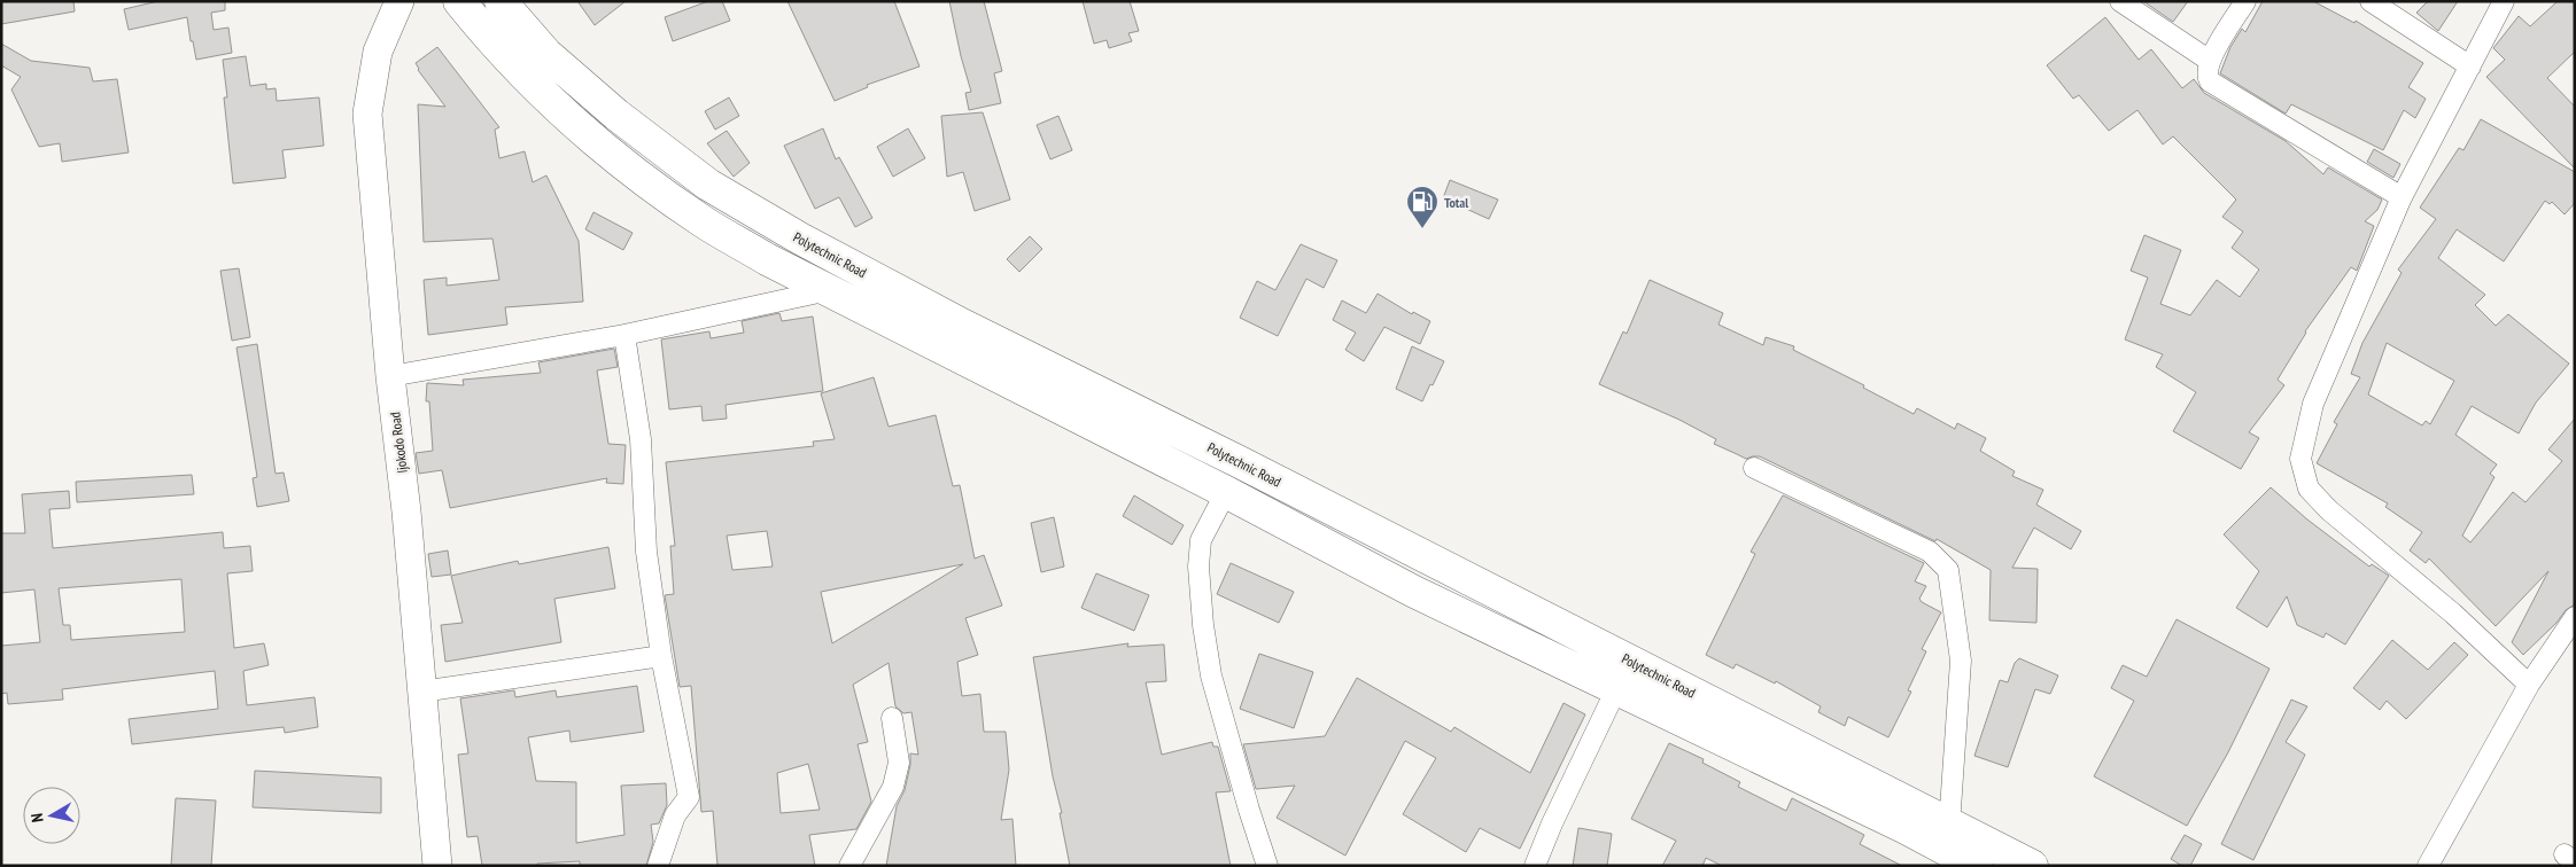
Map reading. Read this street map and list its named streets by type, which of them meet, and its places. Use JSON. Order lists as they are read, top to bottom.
{
  "streets": {
    "main road": ["Polytechnic Road", "Ijokodo Road"]
  },
  "places": {
    "fuel station": ["Total"]
  },
  "north": "left"
}
